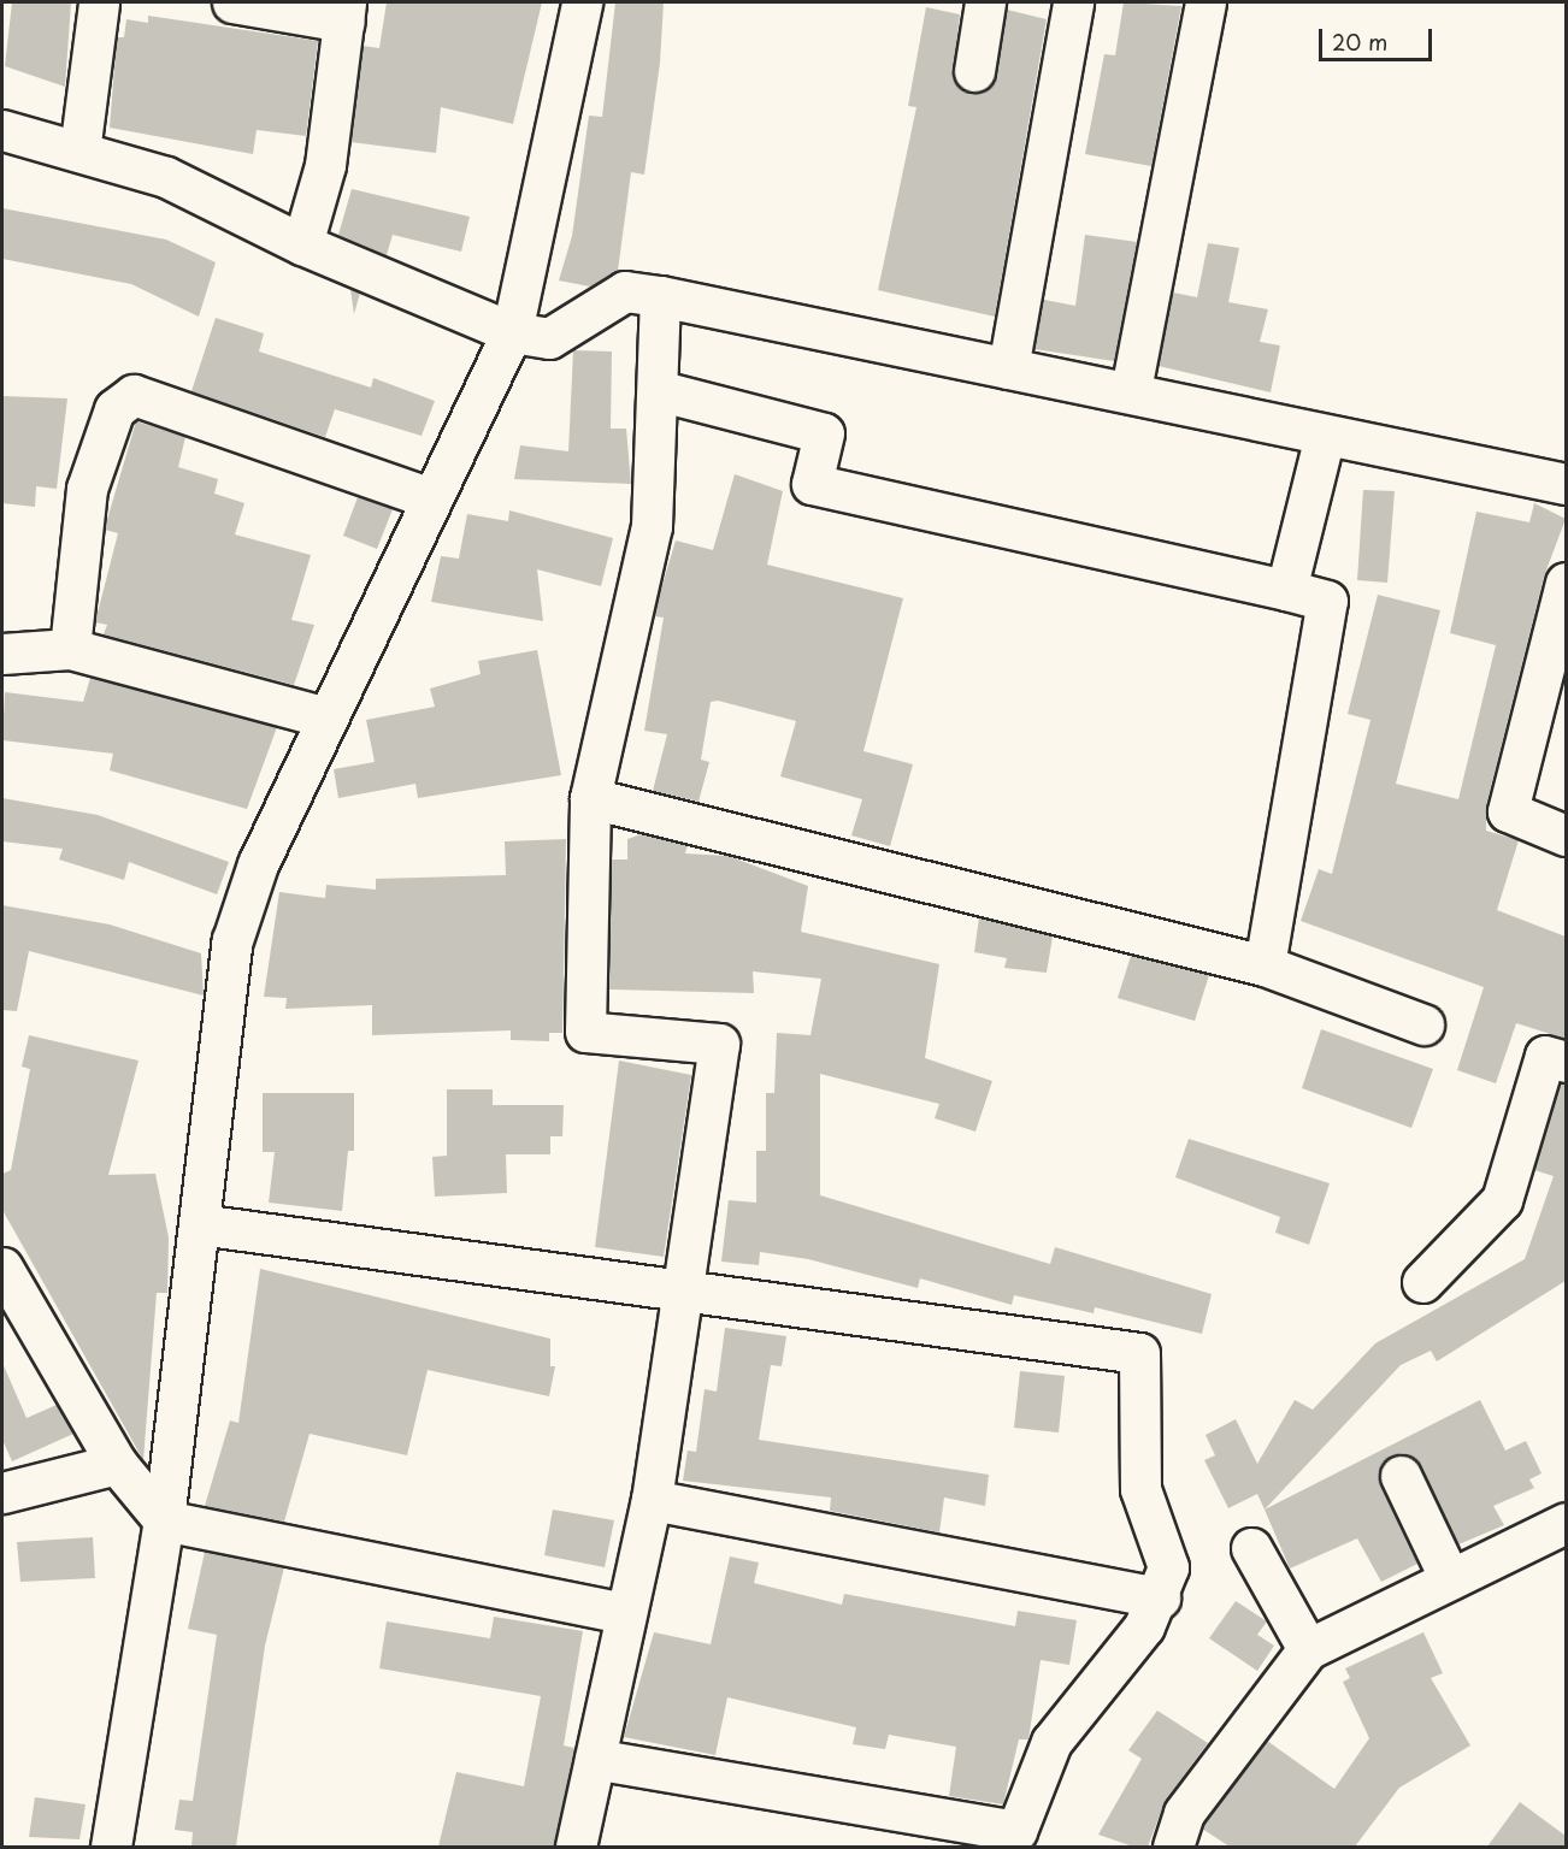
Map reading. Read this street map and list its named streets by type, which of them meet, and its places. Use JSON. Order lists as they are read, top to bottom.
{
  "scale_bar": "20 m"
}
